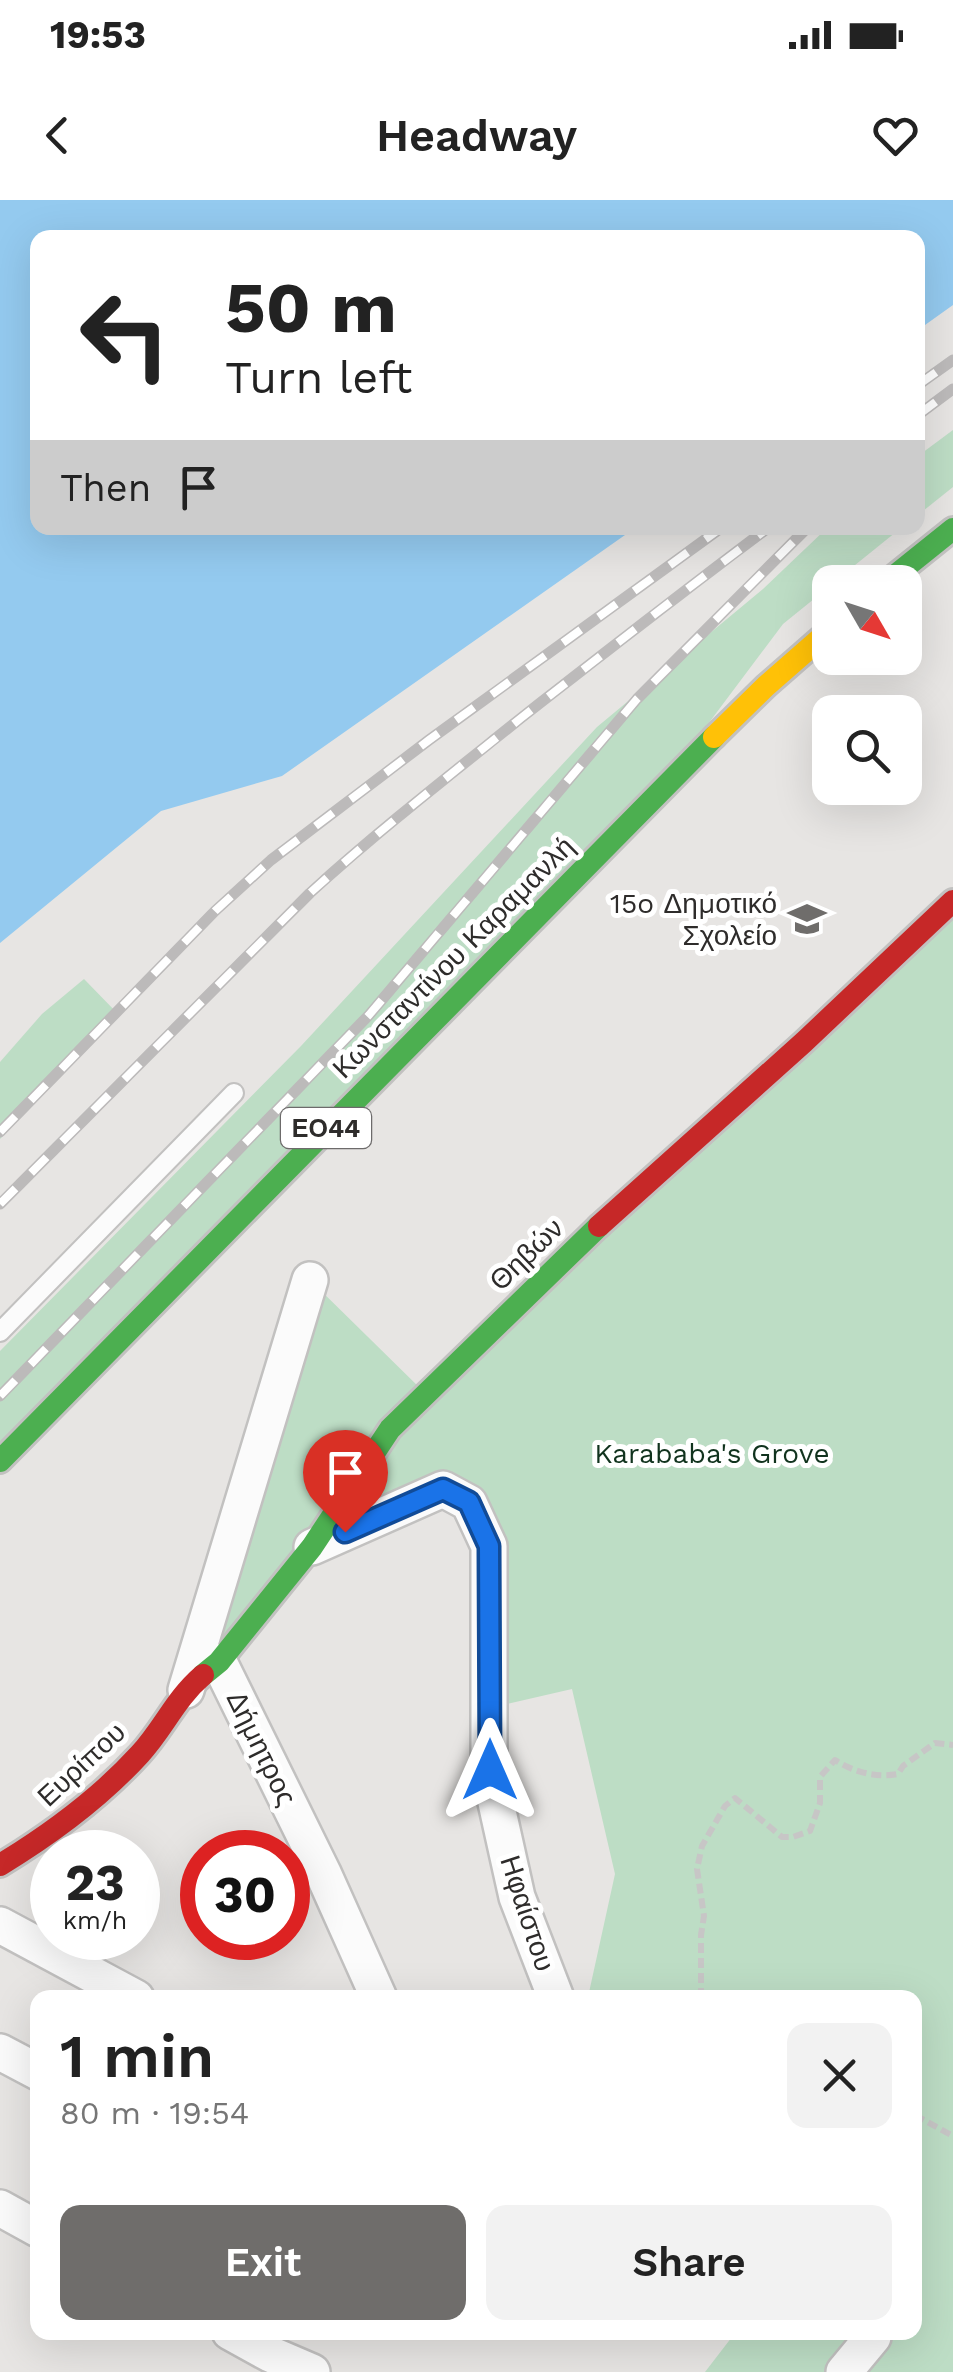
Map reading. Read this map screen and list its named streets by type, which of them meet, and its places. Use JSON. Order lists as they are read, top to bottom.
{
  "streets": {
    "street": [
      "Κωνσταντίνου Καραμανλή",
      "ΕΟ44",
      "Θηβών",
      "Δήμητρος",
      "Ευρίπου",
      "Ηφαίστου"
    ]
  },
  "crossings": [
    ["Θηβών", "Δήμητρος"],
    ["Θηβών", "Ευρίπου"],
    ["Θηβών", "Ηφαίστου"]
  ],
  "parks": ["Karababa's Grove"],
  "places": {
    "school or university": ["15o Δημοτικό Σχολείο"]
  },
  "north": "bottom right",
  "page": {
    "status": "19:53",
    "header": "Headway",
    "turn": ["50 m", "Turn left"],
    "then": "Then",
    "speed": "23 km/h",
    "limit": "30",
    "heading": ["1 min", "80 m · 19:54"],
    "buttons": ["Exit", "Share"]
  }
}
